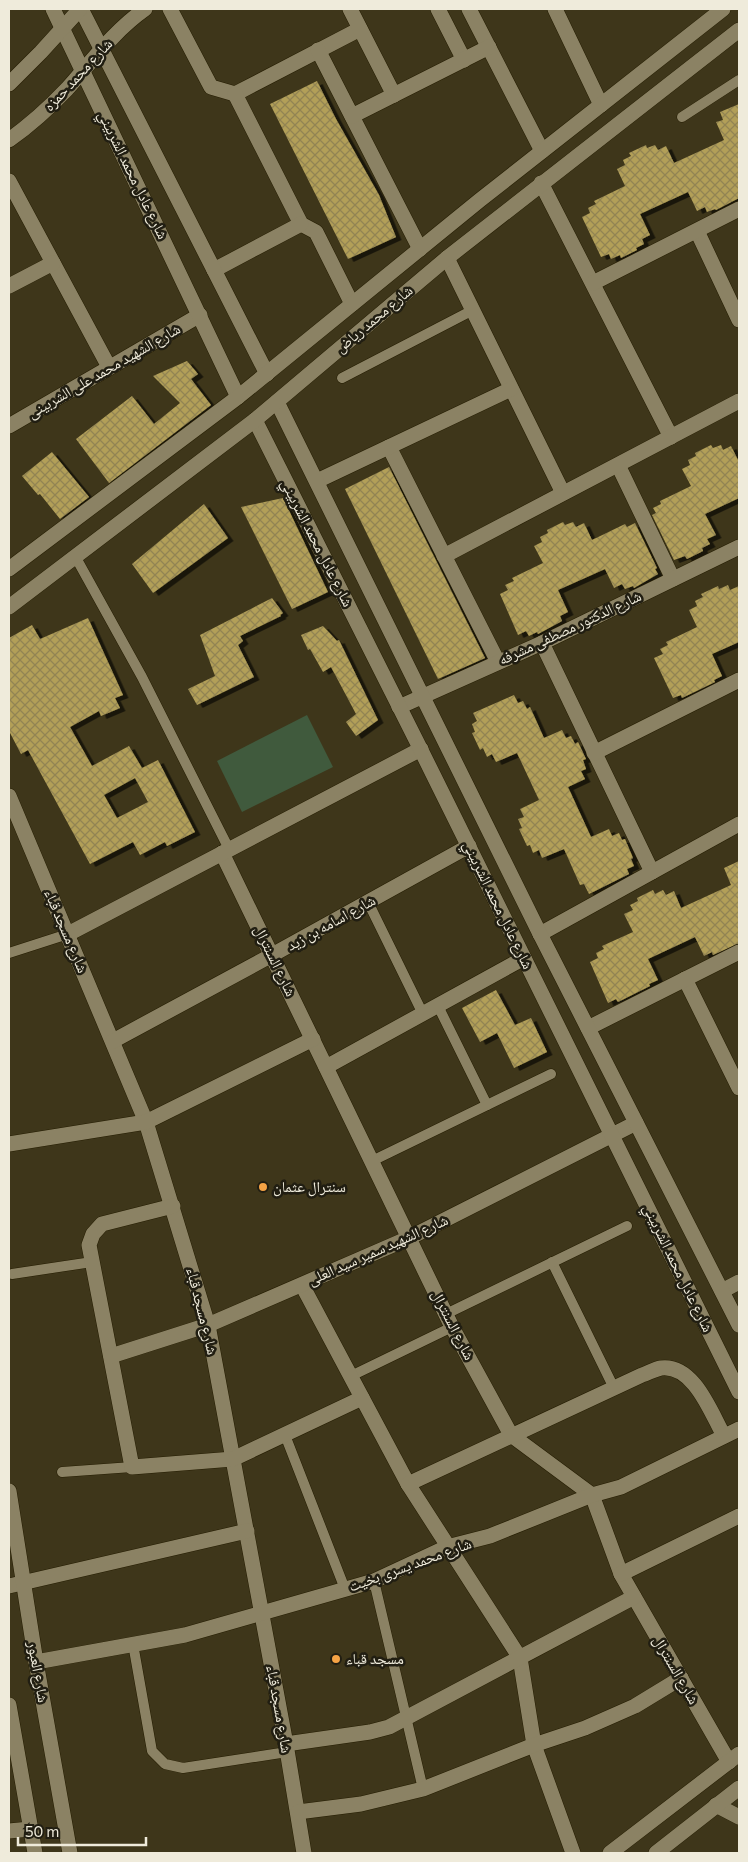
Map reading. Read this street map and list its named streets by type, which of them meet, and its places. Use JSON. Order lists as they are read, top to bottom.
{
  "streets": {
    "street": [
      "شارع محمد حمزه",
      "شارع عادل محمد الشربيني",
      "شارع محمد رياض",
      "شارع الشهيد محمد على الشربينى",
      "شارع الدكتور مصطفى مشرفه",
      "شارع اسامه بن زيد",
      "شارع مسجد قباء",
      "شارع السنترال",
      "شارع الشهيد سمير سيد العلى",
      "شارع محمد يسرى بخيت",
      "شارع العبور"
    ]
  },
  "crossings": [
    ["شارع محمد حمزه", "شارع عادل محمد الشربيني"],
    ["شارع عادل محمد الشربيني", "شارع محمد رياض"],
    ["شارع عادل محمد الشربيني", "شارع الشهيد محمد على الشربينى"],
    ["شارع عادل محمد الشربيني", "شارع الدكتور مصطفى مشرفه"],
    ["شارع عادل محمد الشربيني", "شارع اسامه بن زيد"],
    ["شارع عادل محمد الشربيني", "شارع الشهيد سمير سيد العلى"],
    ["شارع اسامه بن زيد", "شارع مسجد قباء"],
    ["شارع اسامه بن زيد", "شارع السنترال"],
    ["شارع مسجد قباء", "شارع الشهيد سمير سيد العلى"],
    ["شارع مسجد قباء", "شارع محمد يسرى بخيت"],
    ["شارع السنترال", "شارع الشهيد سمير سيد العلى"],
    ["شارع السنترال", "شارع محمد يسرى بخيت"],
    ["شارع محمد يسرى بخيت", "شارع العبور"]
  ],
  "places": ["سنترال عثمان", "مسجد قباء"],
  "scale_bar": "50 m"
}
